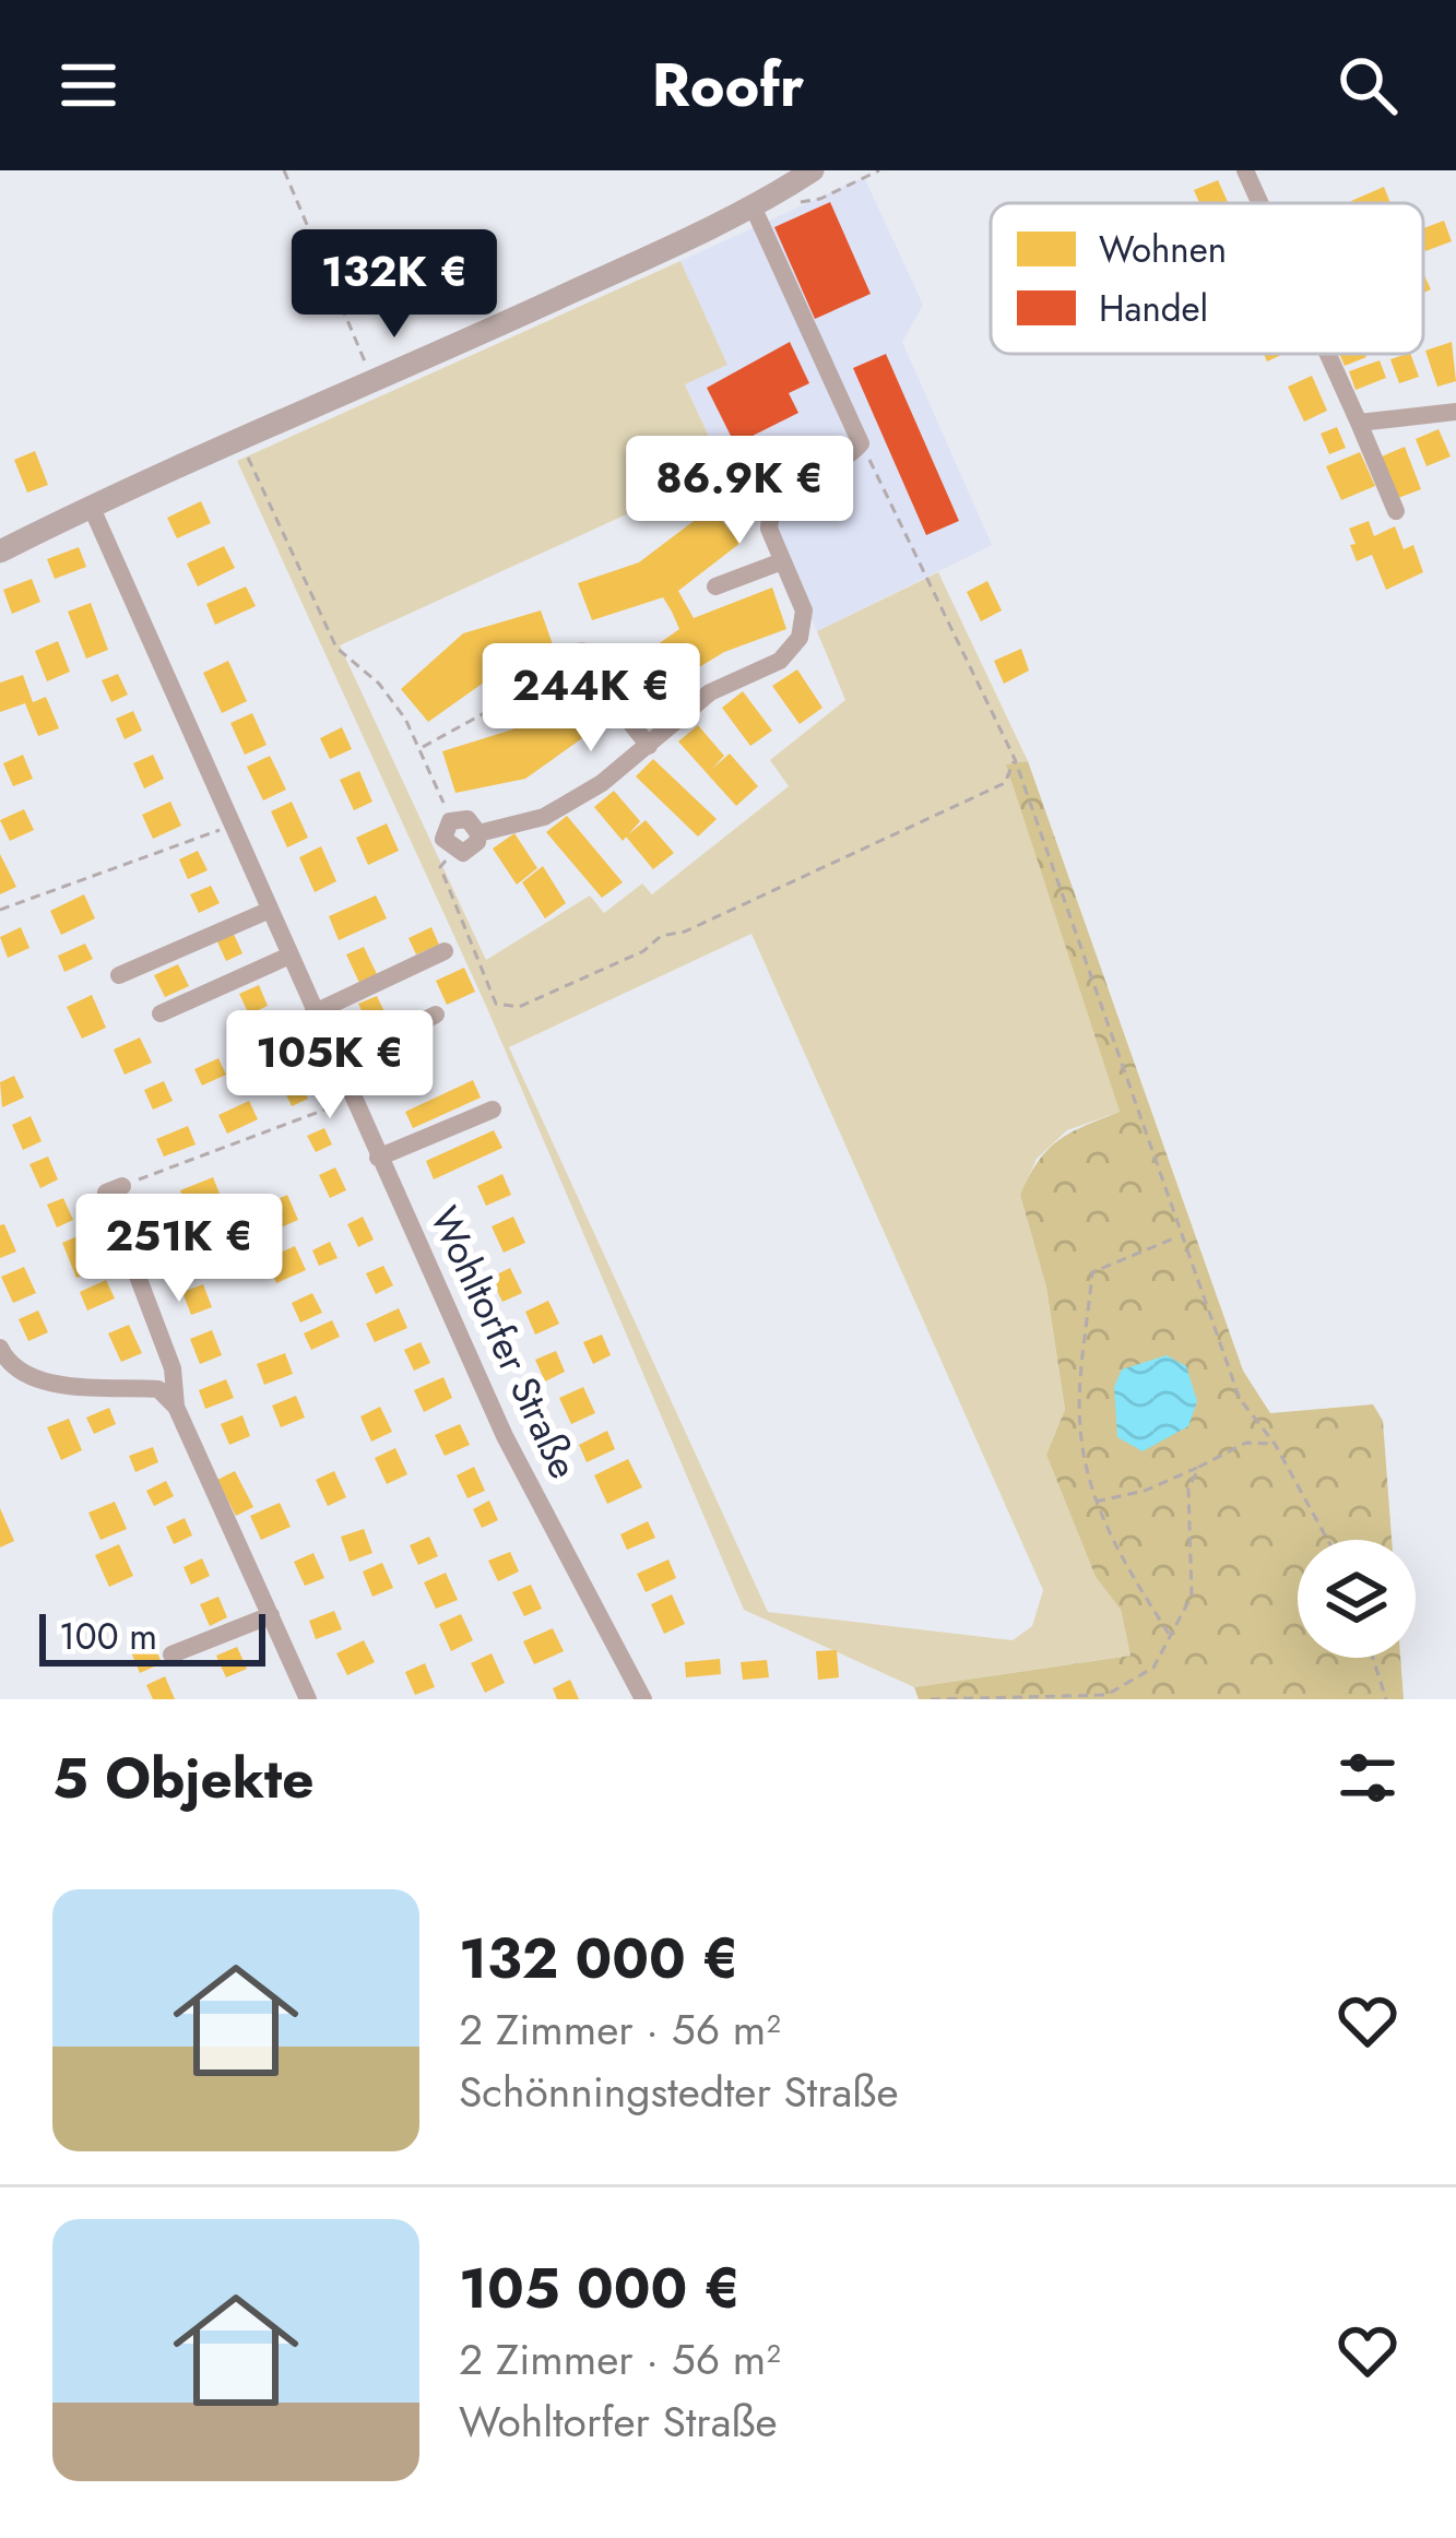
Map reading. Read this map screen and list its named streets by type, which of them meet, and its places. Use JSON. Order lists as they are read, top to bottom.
{
  "streets": {
    "street": ["Wohltorfer Straße"]
  },
  "legend": ["Wohnen", "Handel"],
  "scale_bar": "100 m",
  "page": {
    "header": "Roofr",
    "price": [
      "132K €",
      "86.9K €",
      "244K €",
      "105K €",
      "251K €"
    ],
    "scale": "100 m",
    "heading": "5 Objekte",
    "list": [
      {
        "name": "132 000 €",
        "note": "2 Zimmer · 56 m² · Schönningstedter Straße"
      },
      {
        "name": "105 000 €",
        "note": "2 Zimmer · 56 m² · Wohltorfer Straße"
      }
    ]
  }
}
